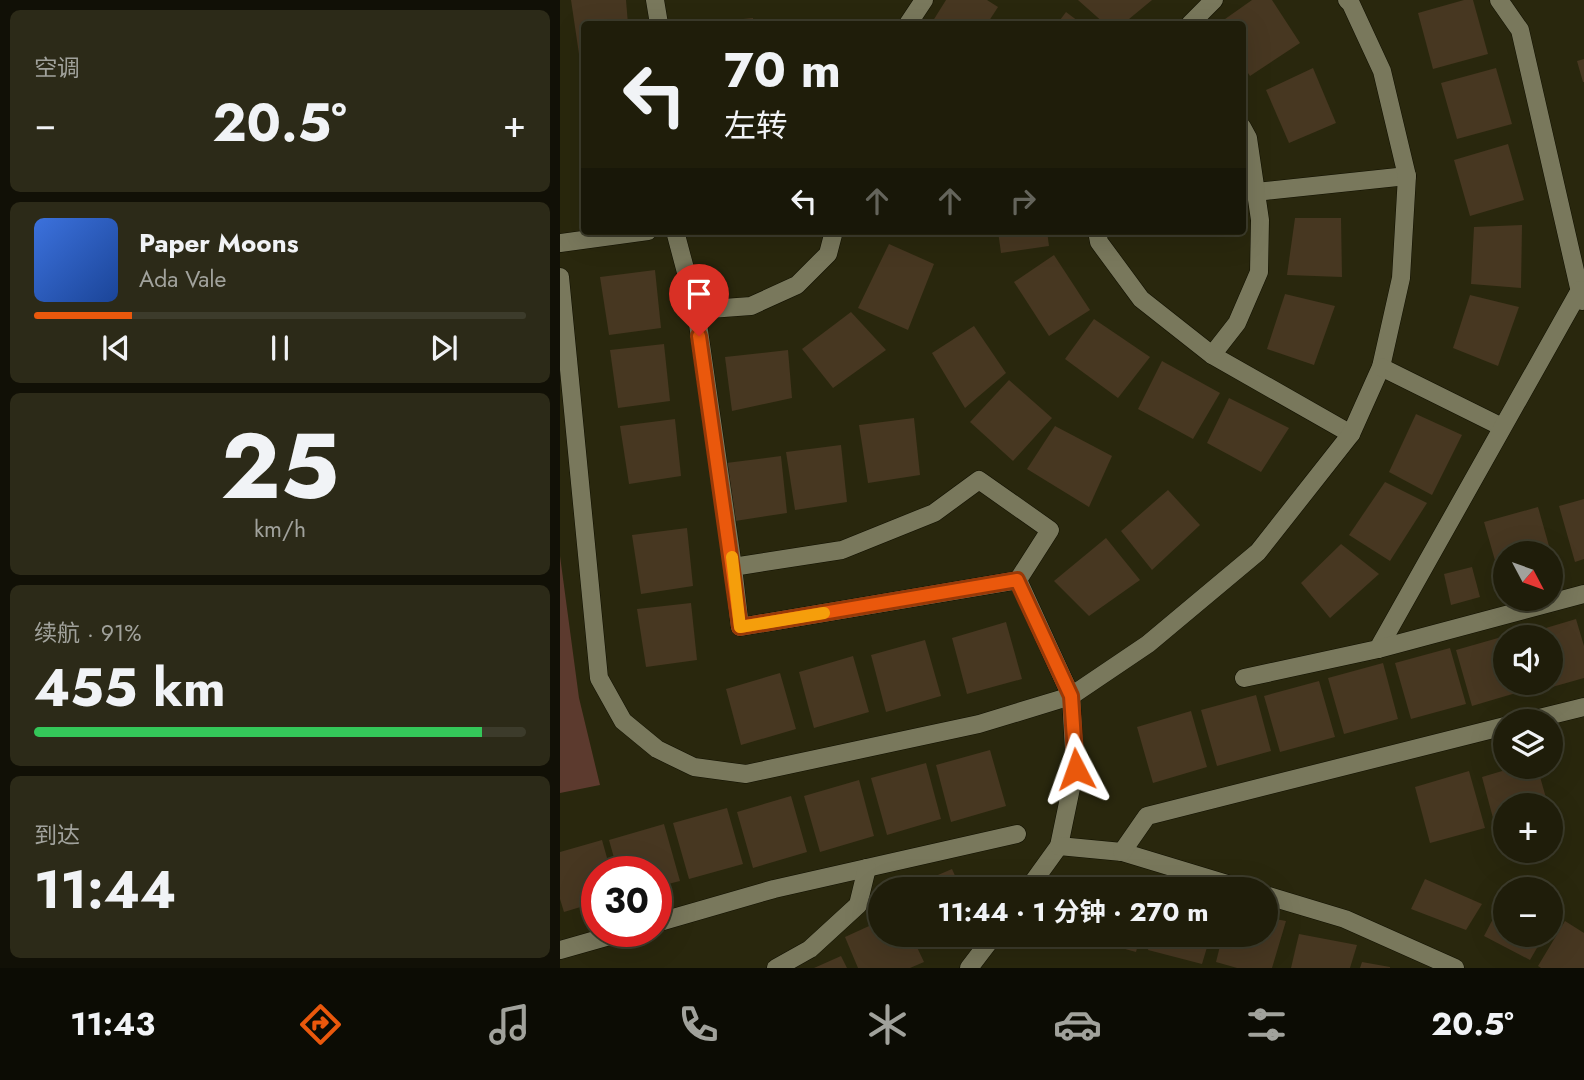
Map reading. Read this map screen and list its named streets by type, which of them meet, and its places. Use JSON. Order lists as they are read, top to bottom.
{
  "north": "bottom right",
  "page": {
    "tile": [
      "空调",
      ["25", "km/h"],
      ["续航 · 91%", "455 km"],
      ["到达", "11:44"]
    ],
    "turn": ["70 m", "左转"],
    "heat": ["−", "20.5°", "+"],
    "song": ["Paper Moons", "Ada Vale"],
    "map_buttons": ["+", "−"],
    "limit": "30",
    "trip": "11:44 · 1 分钟 · 270 m",
    "tabs": ["11:43", "20.5°"]
  }
}
